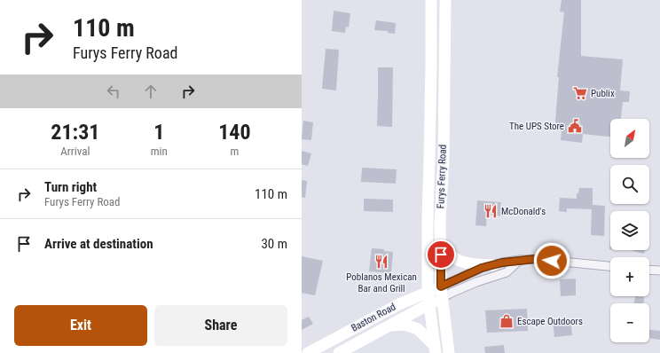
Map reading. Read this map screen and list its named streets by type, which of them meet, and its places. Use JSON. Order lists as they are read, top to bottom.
{
  "streets": {
    "main road": ["Furys Ferry Road", "Baston Road"]
  },
  "crossings": [
    ["Furys Ferry Road", "Baston Road"]
  ],
  "places": {
    "supermarket": ["Publix"],
    "public building": ["The UPS Store"],
    "restaurant": ["McDonald's", "Poblanos Mexican Bar and Grill"],
    "shop": ["Escape Outdoors"]
  },
  "north": "top right",
  "page": {
    "turn": ["110 m", "Furys Ferry Road"],
    "eta": [
      "21:31",
      "Arrival",
      "1",
      "min",
      "140",
      "m"
    ],
    "map_buttons": ["+", "−"],
    "list": [
      {
        "name": "Turn right",
        "note": "Furys Ferry Road",
        "value": "110 m"
      },
      {
        "name": "Arrive at destination",
        "value": "30 m"
      }
    ],
    "buttons": ["Exit", "Share"]
  }
}
